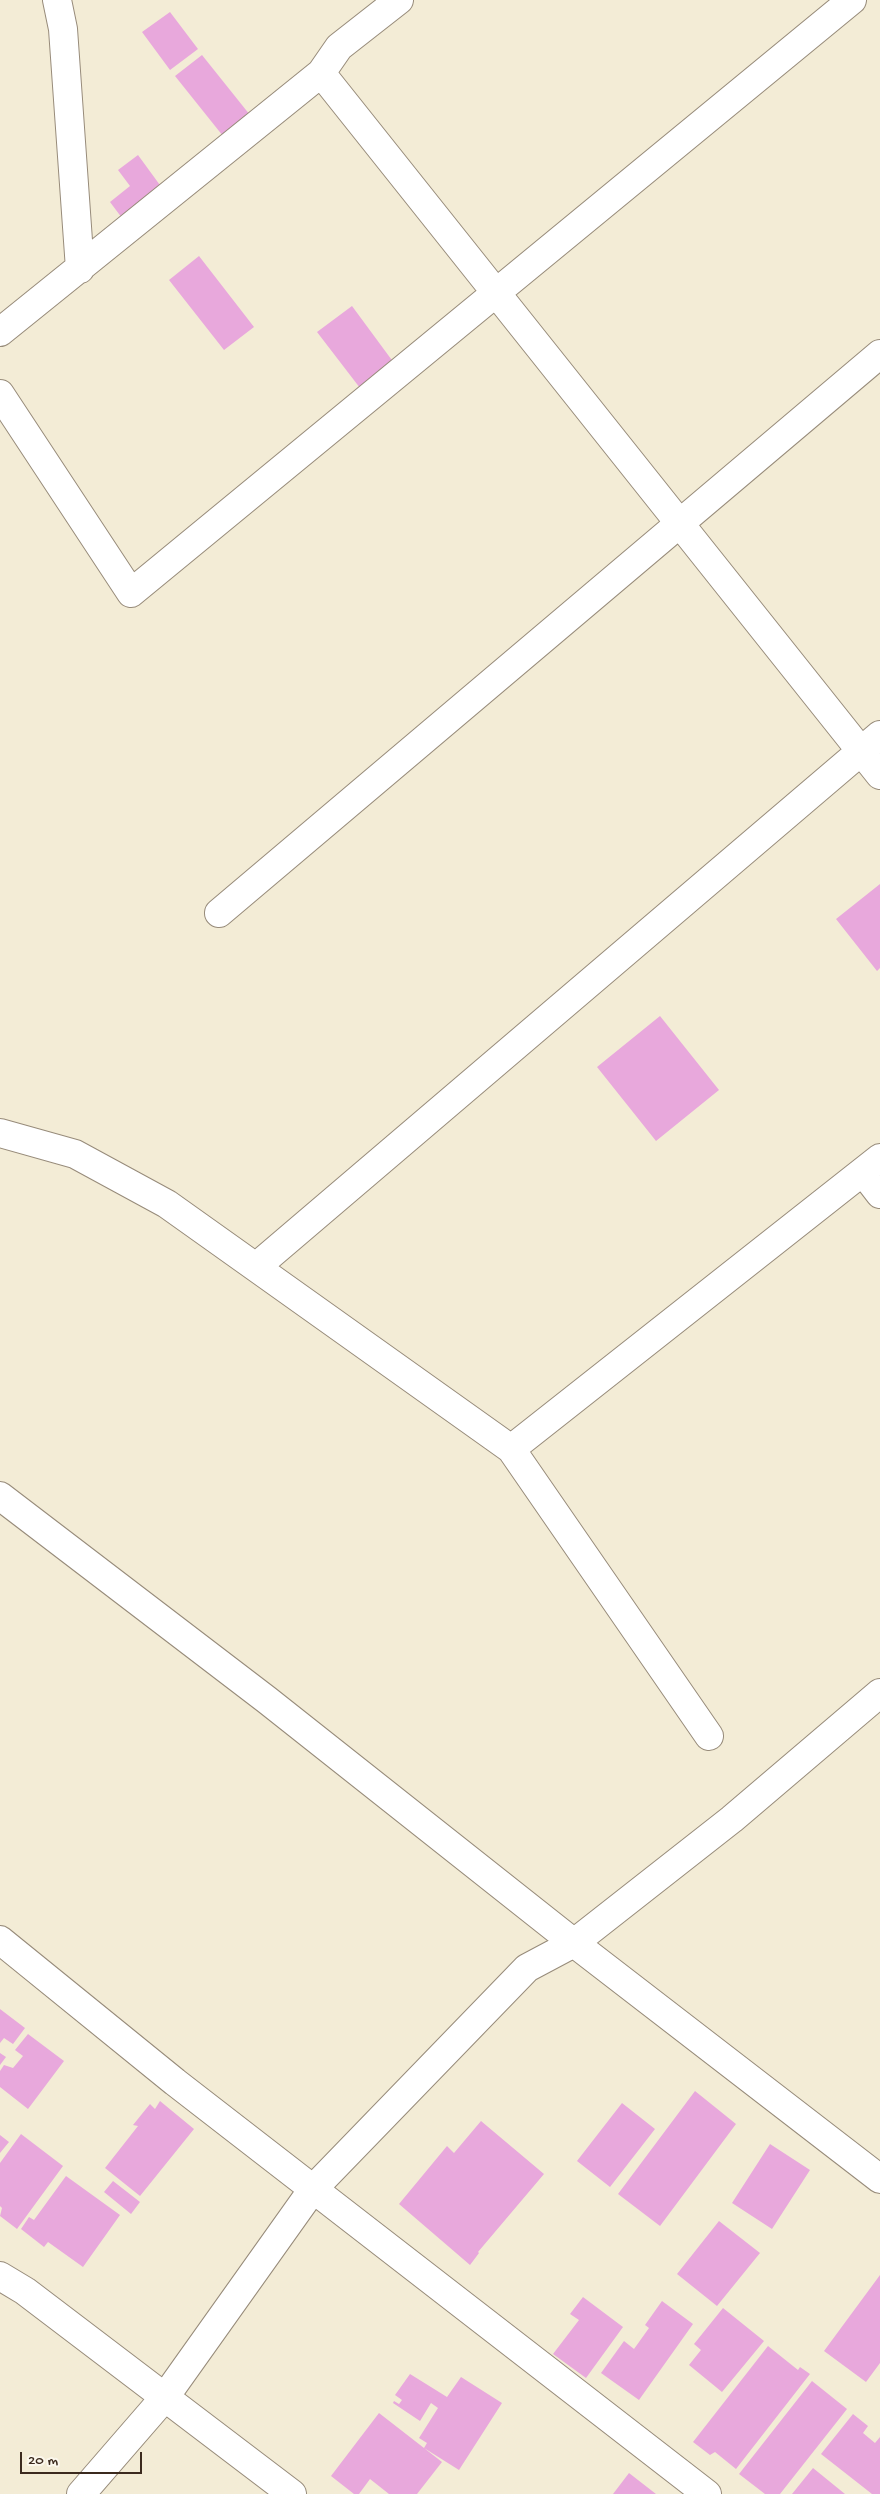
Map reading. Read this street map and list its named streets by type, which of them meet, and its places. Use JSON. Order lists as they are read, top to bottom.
{
  "scale_bar": "20 m"
}
